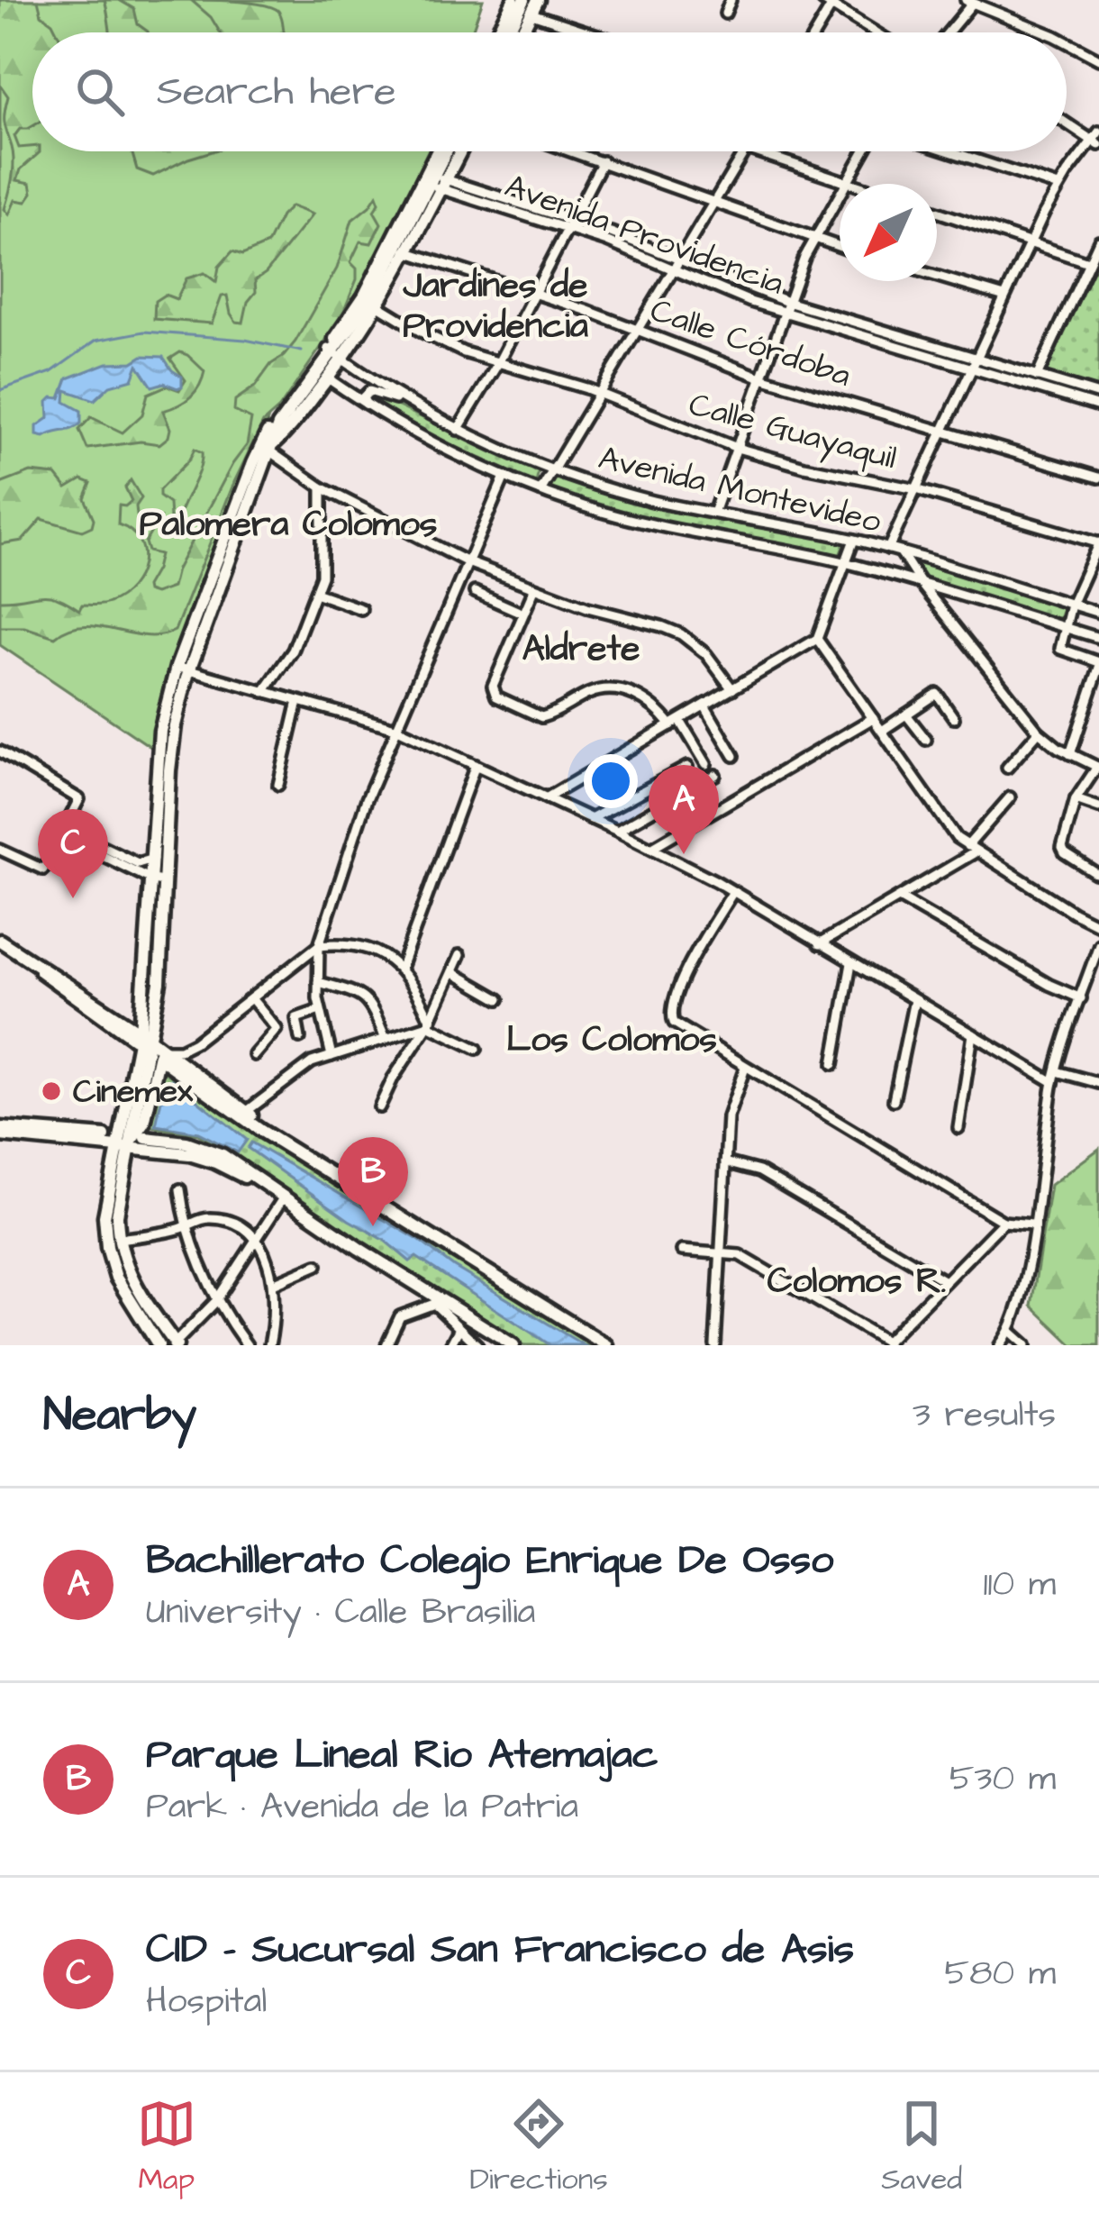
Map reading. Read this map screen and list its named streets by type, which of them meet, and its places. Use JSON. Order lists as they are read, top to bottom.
{
  "streets": {
    "street": [
      "Avenida Providencia",
      "Calle Córdoba",
      "Calle Guayaquil",
      "Avenida Montevideo"
    ]
  },
  "districts": [
    "Jardines de Providencia",
    "Palomera Colomos",
    "Aldrete",
    "Los Colomos",
    "Colomos R."
  ],
  "places": ["Cinemex"],
  "north": "bottom left",
  "page": {
    "search": "Search here",
    "pins": ["A", "C", "B"],
    "heading": ["Nearby", "3 results"],
    "list": [
      {
        "mark": "A",
        "name": "Bachillerato Colegio Enrique De Osso",
        "note": "University · Calle Brasilia",
        "value": "110 m"
      },
      {
        "mark": "B",
        "name": "Parque Lineal Rio Atemajac",
        "note": "Park · Avenida de la Patria",
        "value": "530 m"
      },
      {
        "mark": "C",
        "name": "CID - Sucursal San Francisco de Asis",
        "note": "Hospital",
        "value": "580 m"
      }
    ],
    "nav": ["Map", "Directions", "Saved"]
  }
}
